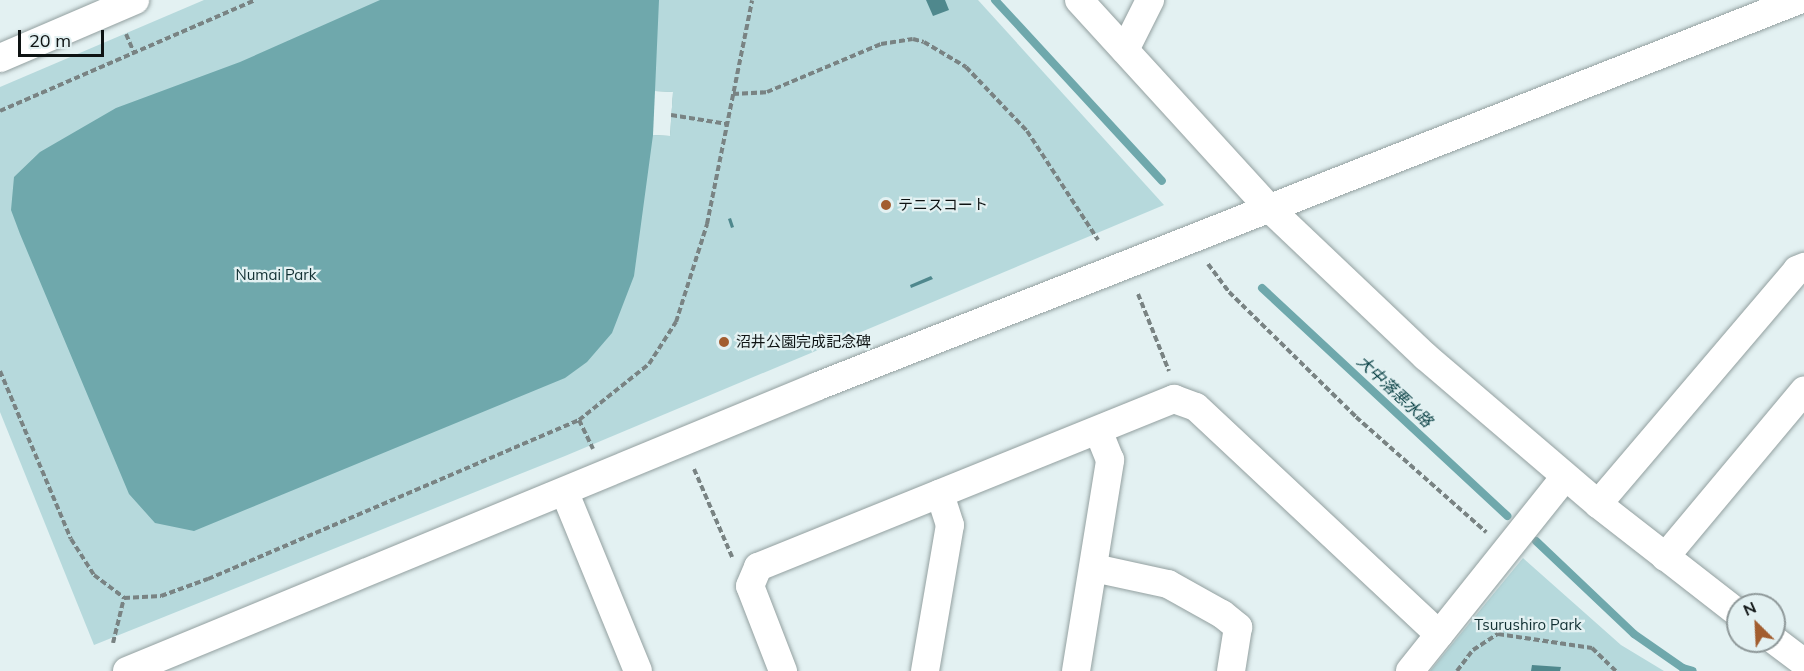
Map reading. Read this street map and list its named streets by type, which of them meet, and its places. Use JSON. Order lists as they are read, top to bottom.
{
  "water": ["大中落悪水路"],
  "parks": ["Numai Park", "Tsurushiro Park"],
  "places": ["テニスコート", "沼井公園完成記念碑"],
  "scale_bar": "20 m",
  "north": "top left"
}
